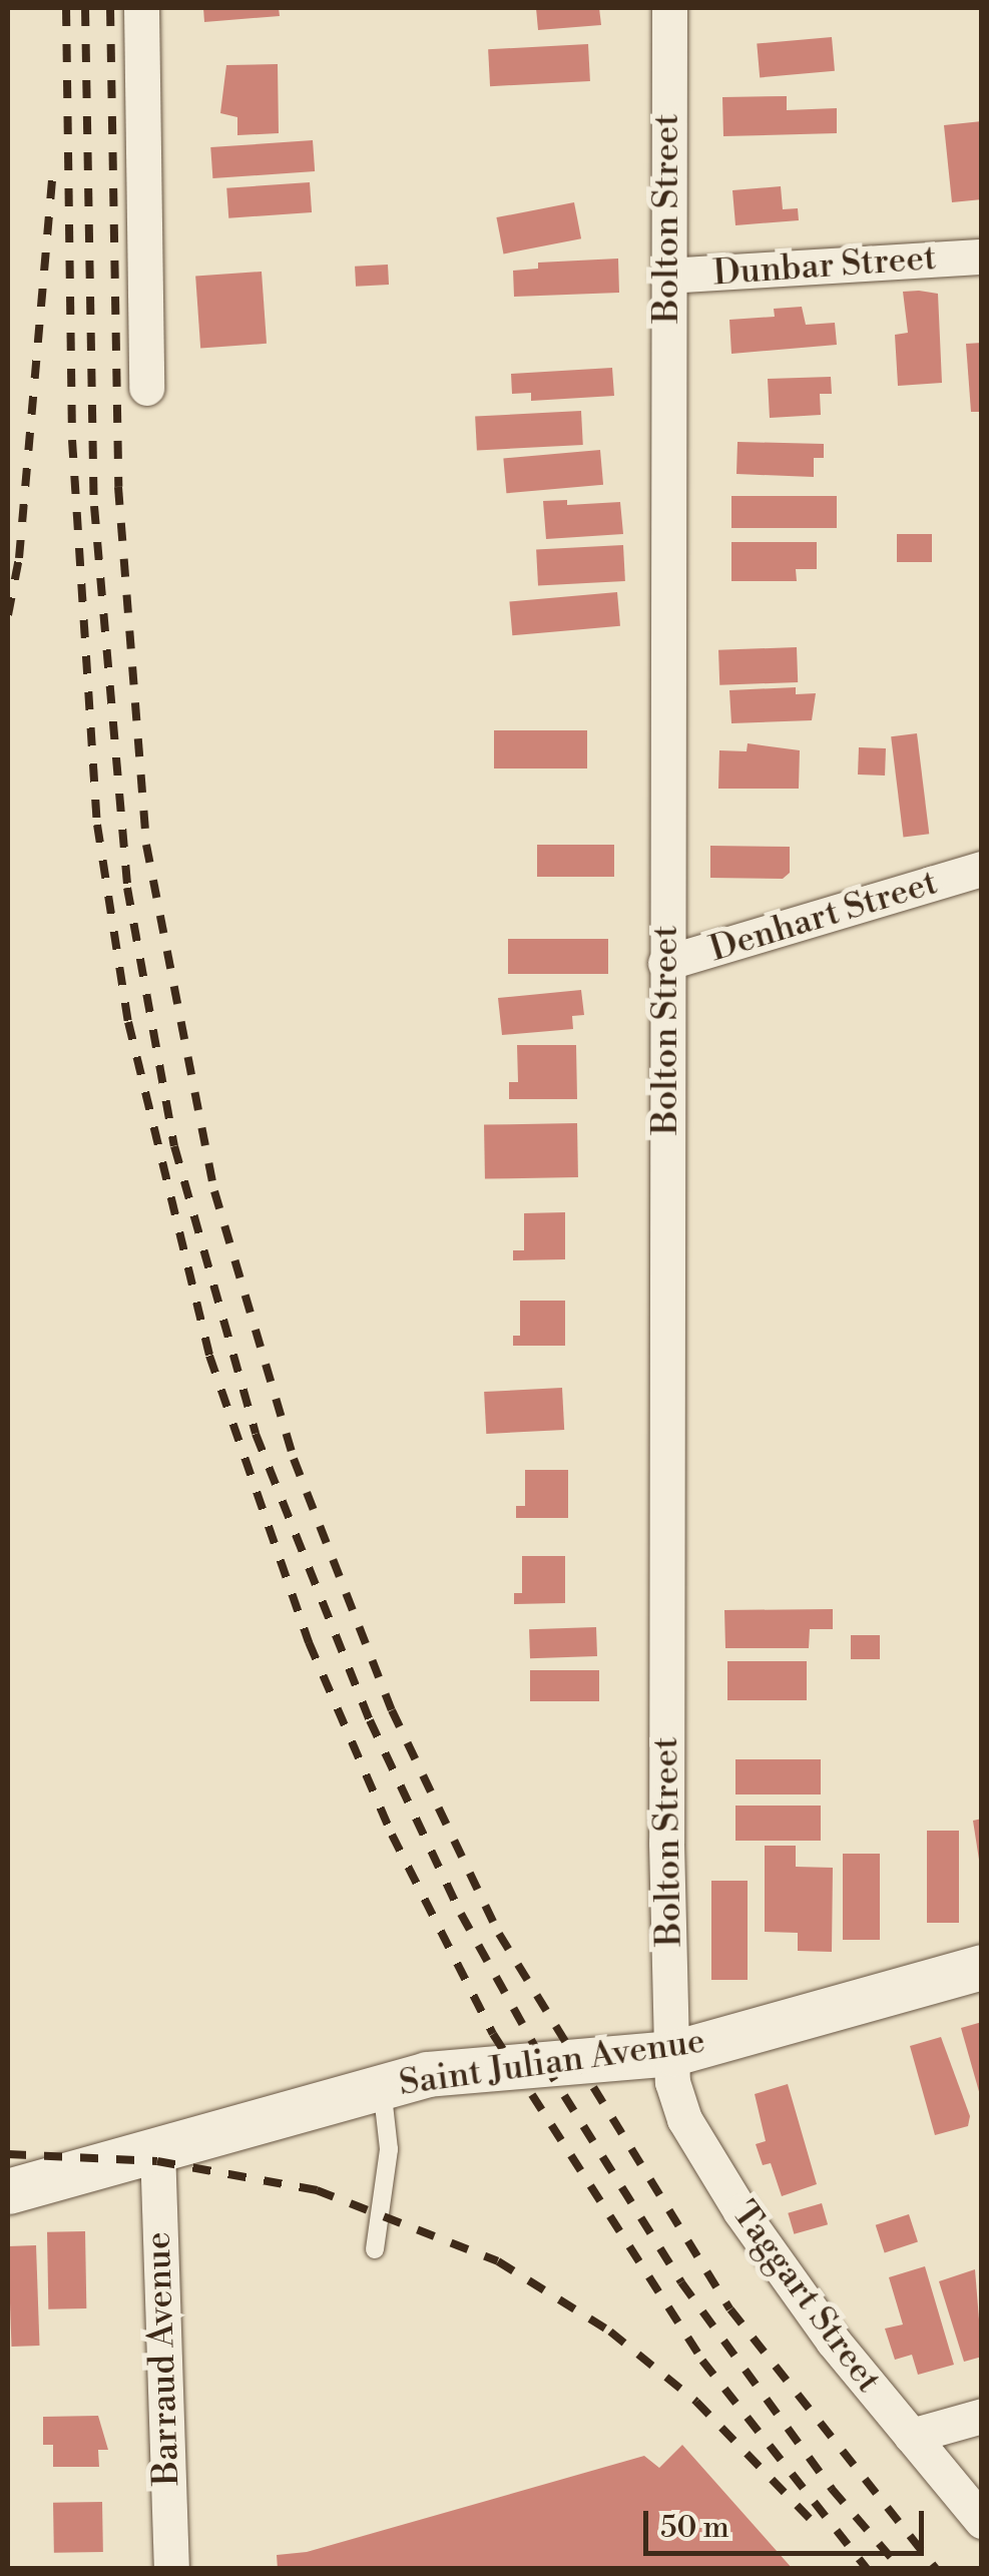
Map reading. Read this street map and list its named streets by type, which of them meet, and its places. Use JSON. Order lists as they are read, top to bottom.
{
  "streets": {
    "street": [
      "Bolton Street",
      "Dunbar Street",
      "Denhart Street",
      "Saint Julian Avenue",
      "Taggart Street",
      "Barraud Avenue"
    ]
  },
  "crossings": [
    ["Bolton Street", "Dunbar Street"],
    ["Bolton Street", "Denhart Street"],
    ["Bolton Street", "Saint Julian Avenue"],
    ["Bolton Street", "Taggart Street"],
    ["Saint Julian Avenue", "Taggart Street"],
    ["Saint Julian Avenue", "Barraud Avenue"]
  ],
  "scale_bar": "50 m"
}
